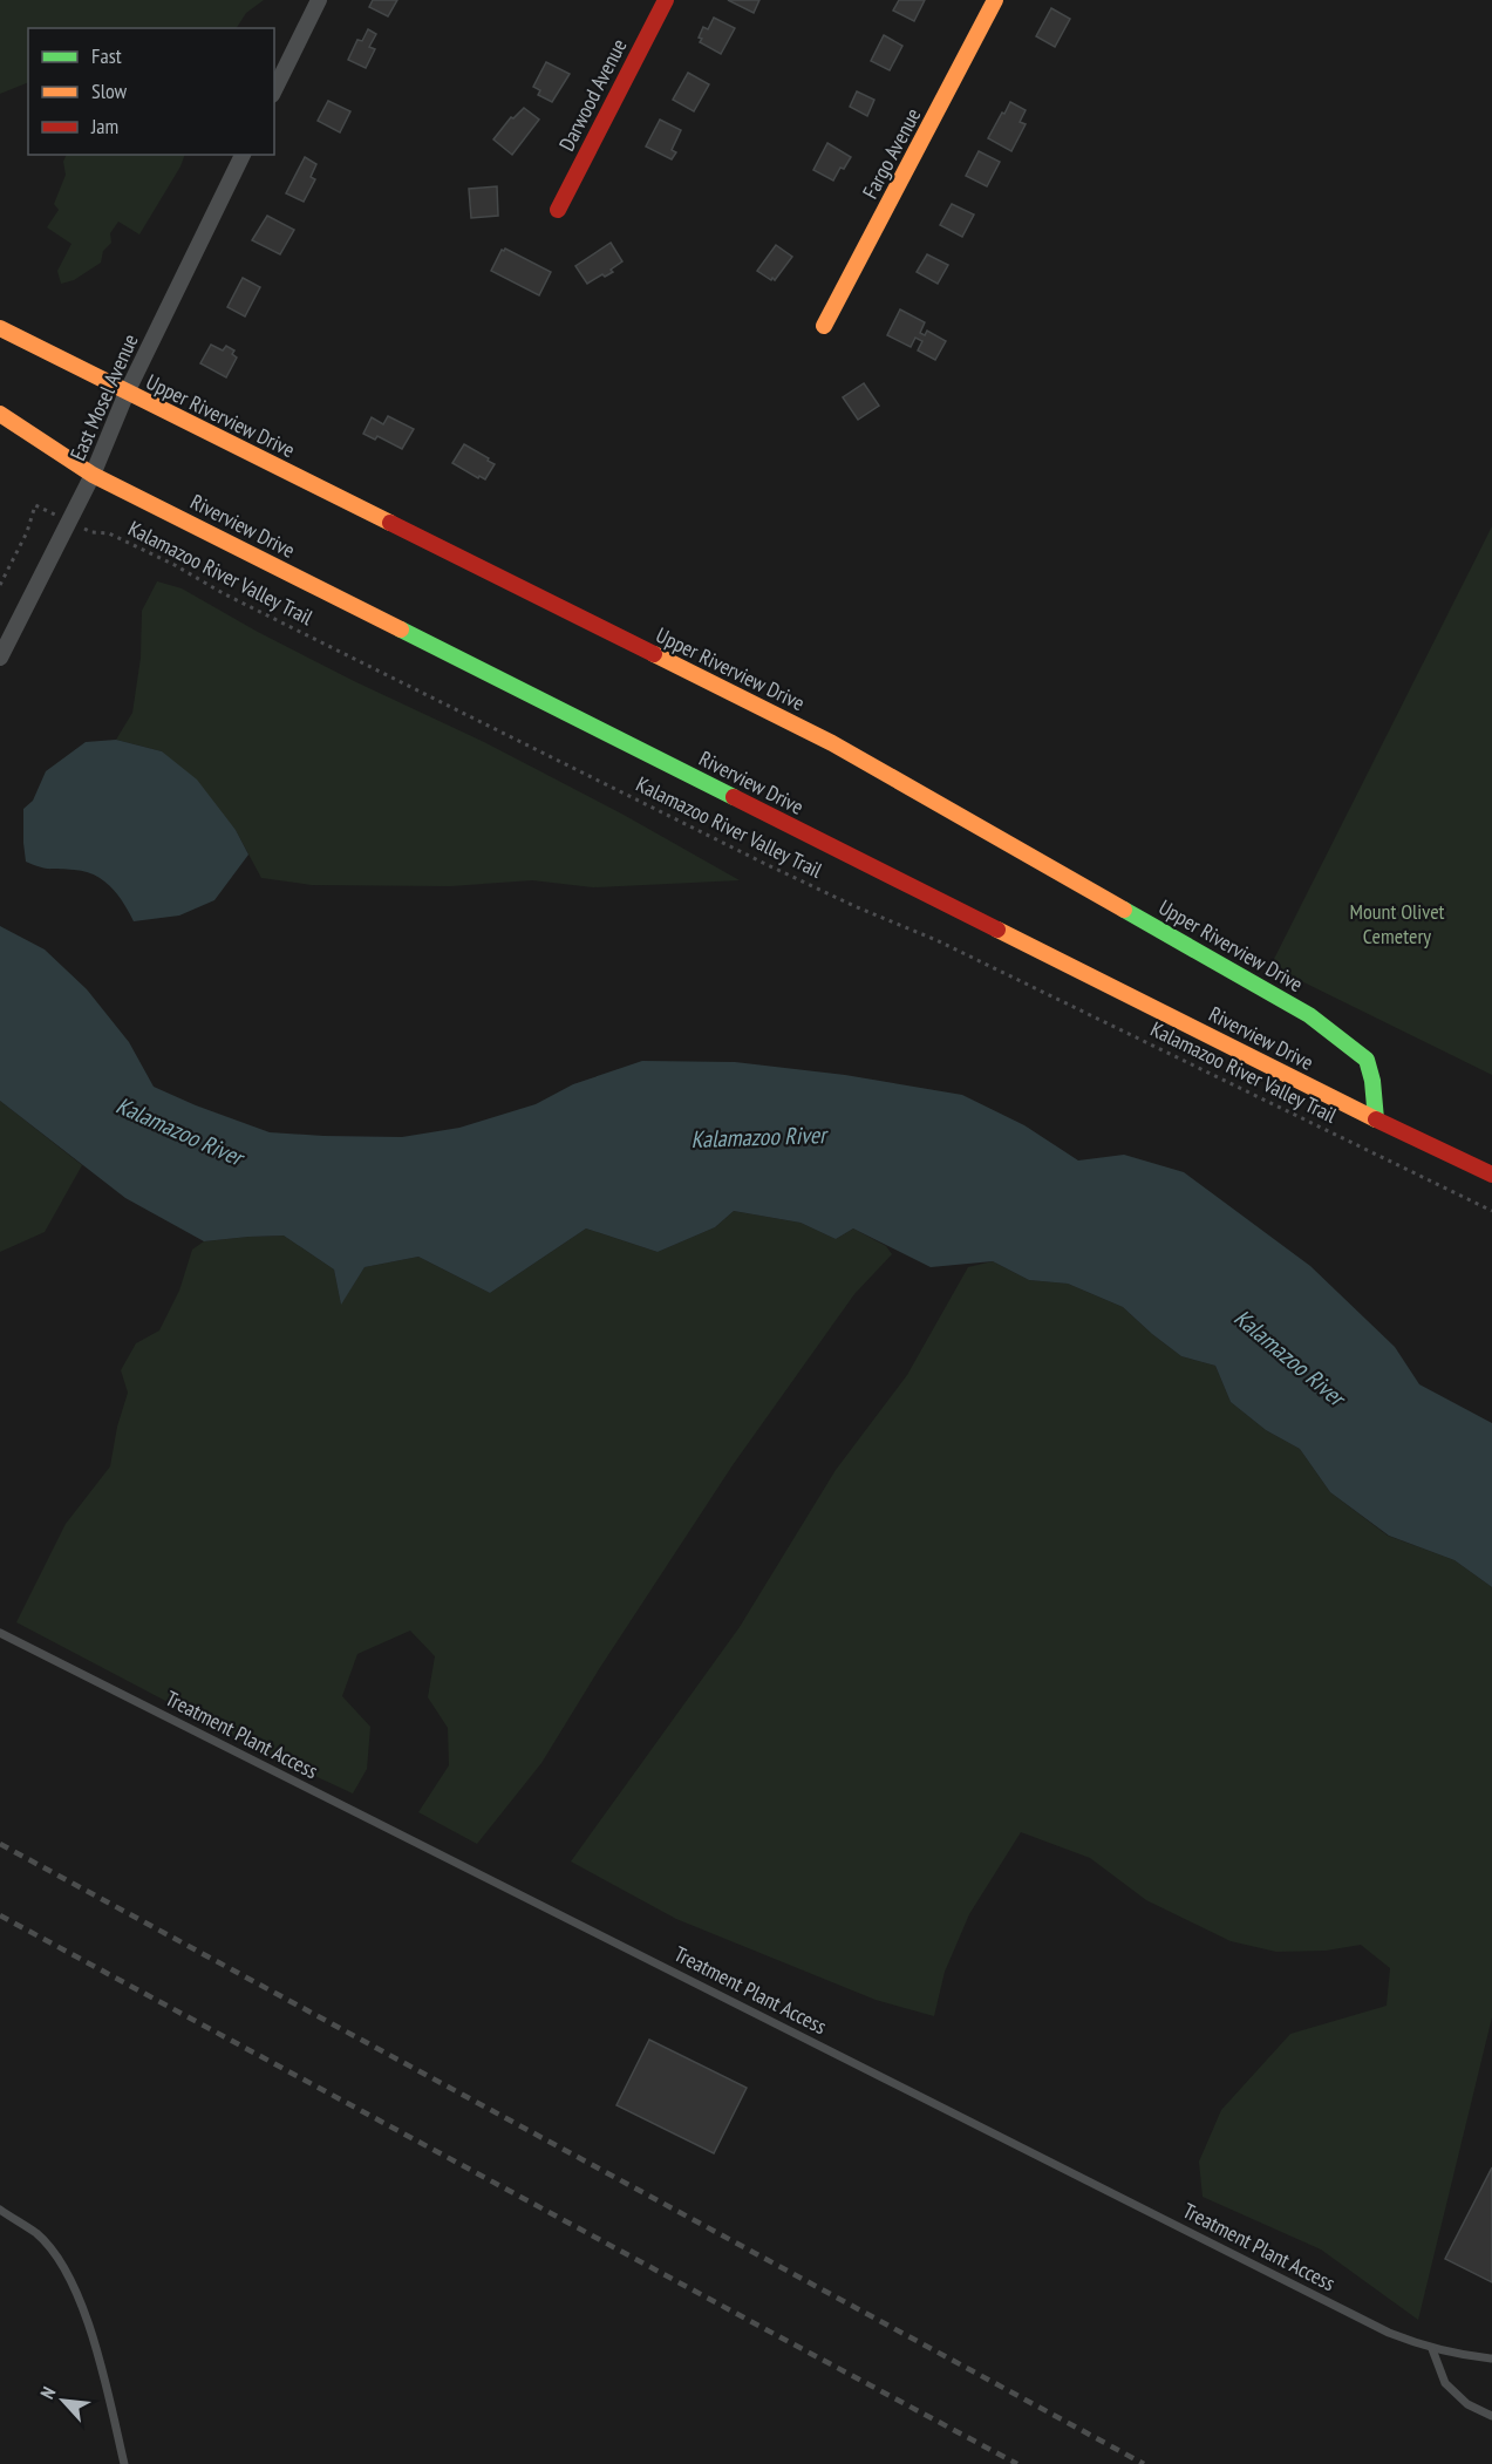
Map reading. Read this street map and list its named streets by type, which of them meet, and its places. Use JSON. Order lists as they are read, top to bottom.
{
  "streets": {
    "street": [
      "Darwood Avenue",
      "Fargo Avenue",
      "East Mosel Avenue",
      "Upper Riverview Drive",
      "Riverview Drive"
    ],
    "lane": ["Treatment Plant Access"],
    "path": ["Kalamazoo River Valley Trail"]
  },
  "crossings": [
    ["East Mosel Avenue", "Upper Riverview Drive"],
    ["East Mosel Avenue", "Riverview Drive"],
    ["East Mosel Avenue", "Kalamazoo River Valley Trail"],
    ["Upper Riverview Drive", "Riverview Drive"]
  ],
  "water": ["Kalamazoo River"],
  "parks": ["Mount Olivet Cemetery"],
  "legend": ["Fast", "Slow", "Jam"],
  "north": "top left"
}
